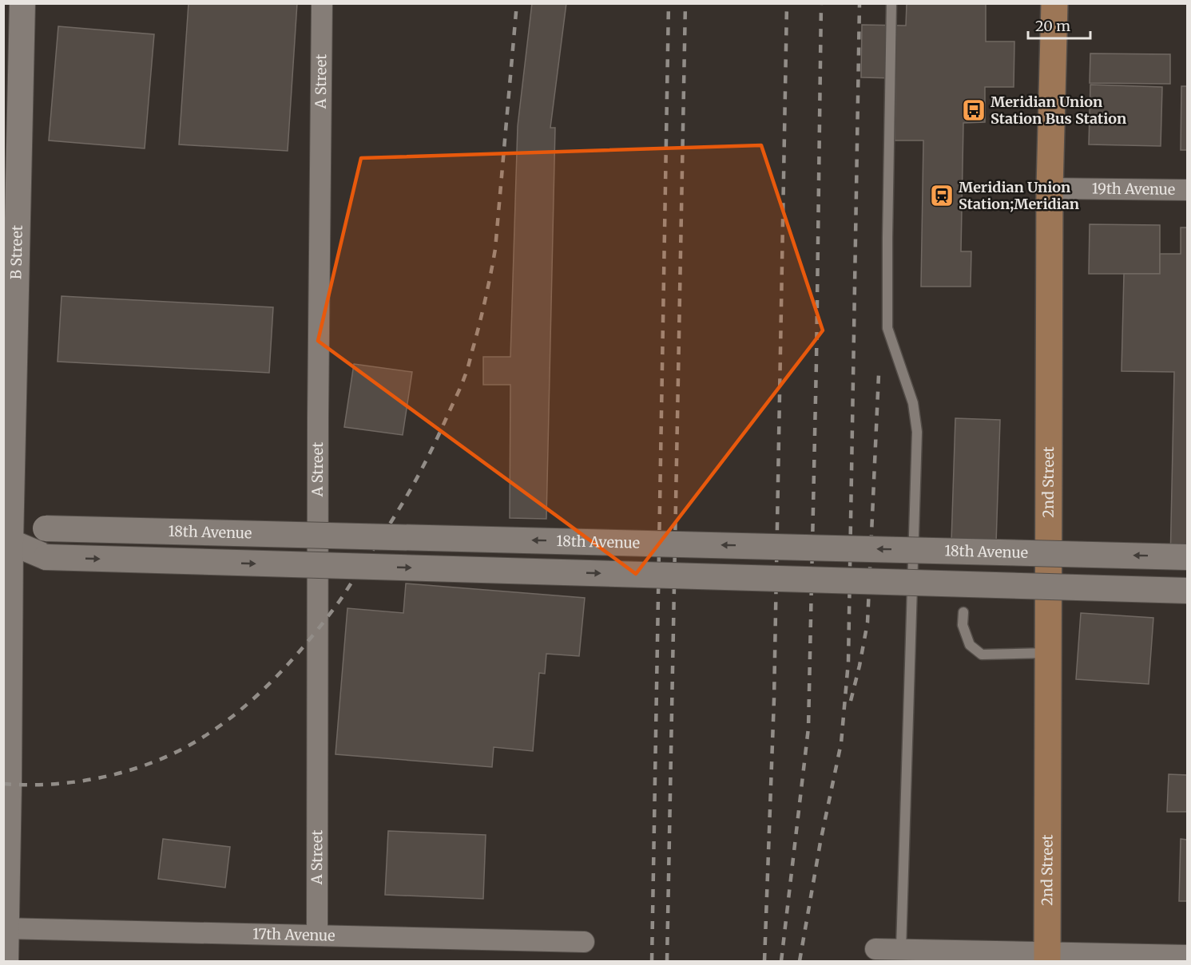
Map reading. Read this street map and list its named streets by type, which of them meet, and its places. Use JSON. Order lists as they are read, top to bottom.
{
  "streets": {
    "main road": ["2nd Street"],
    "street": [
      "A Street",
      "19th Avenue",
      "B Street",
      "18th Avenue",
      "17th Avenue"
    ]
  },
  "crossings": [
    ["A Street", "17th Avenue"],
    ["19th Avenue", "2nd Street"],
    ["B Street", "18th Avenue"],
    ["B Street", "17th Avenue"]
  ],
  "places": {
    "bus stop": ["Meridian Union Station Bus Station"],
    "station": ["Meridian Union Station;Meridian"]
  },
  "scale_bar": "20 m"
}
